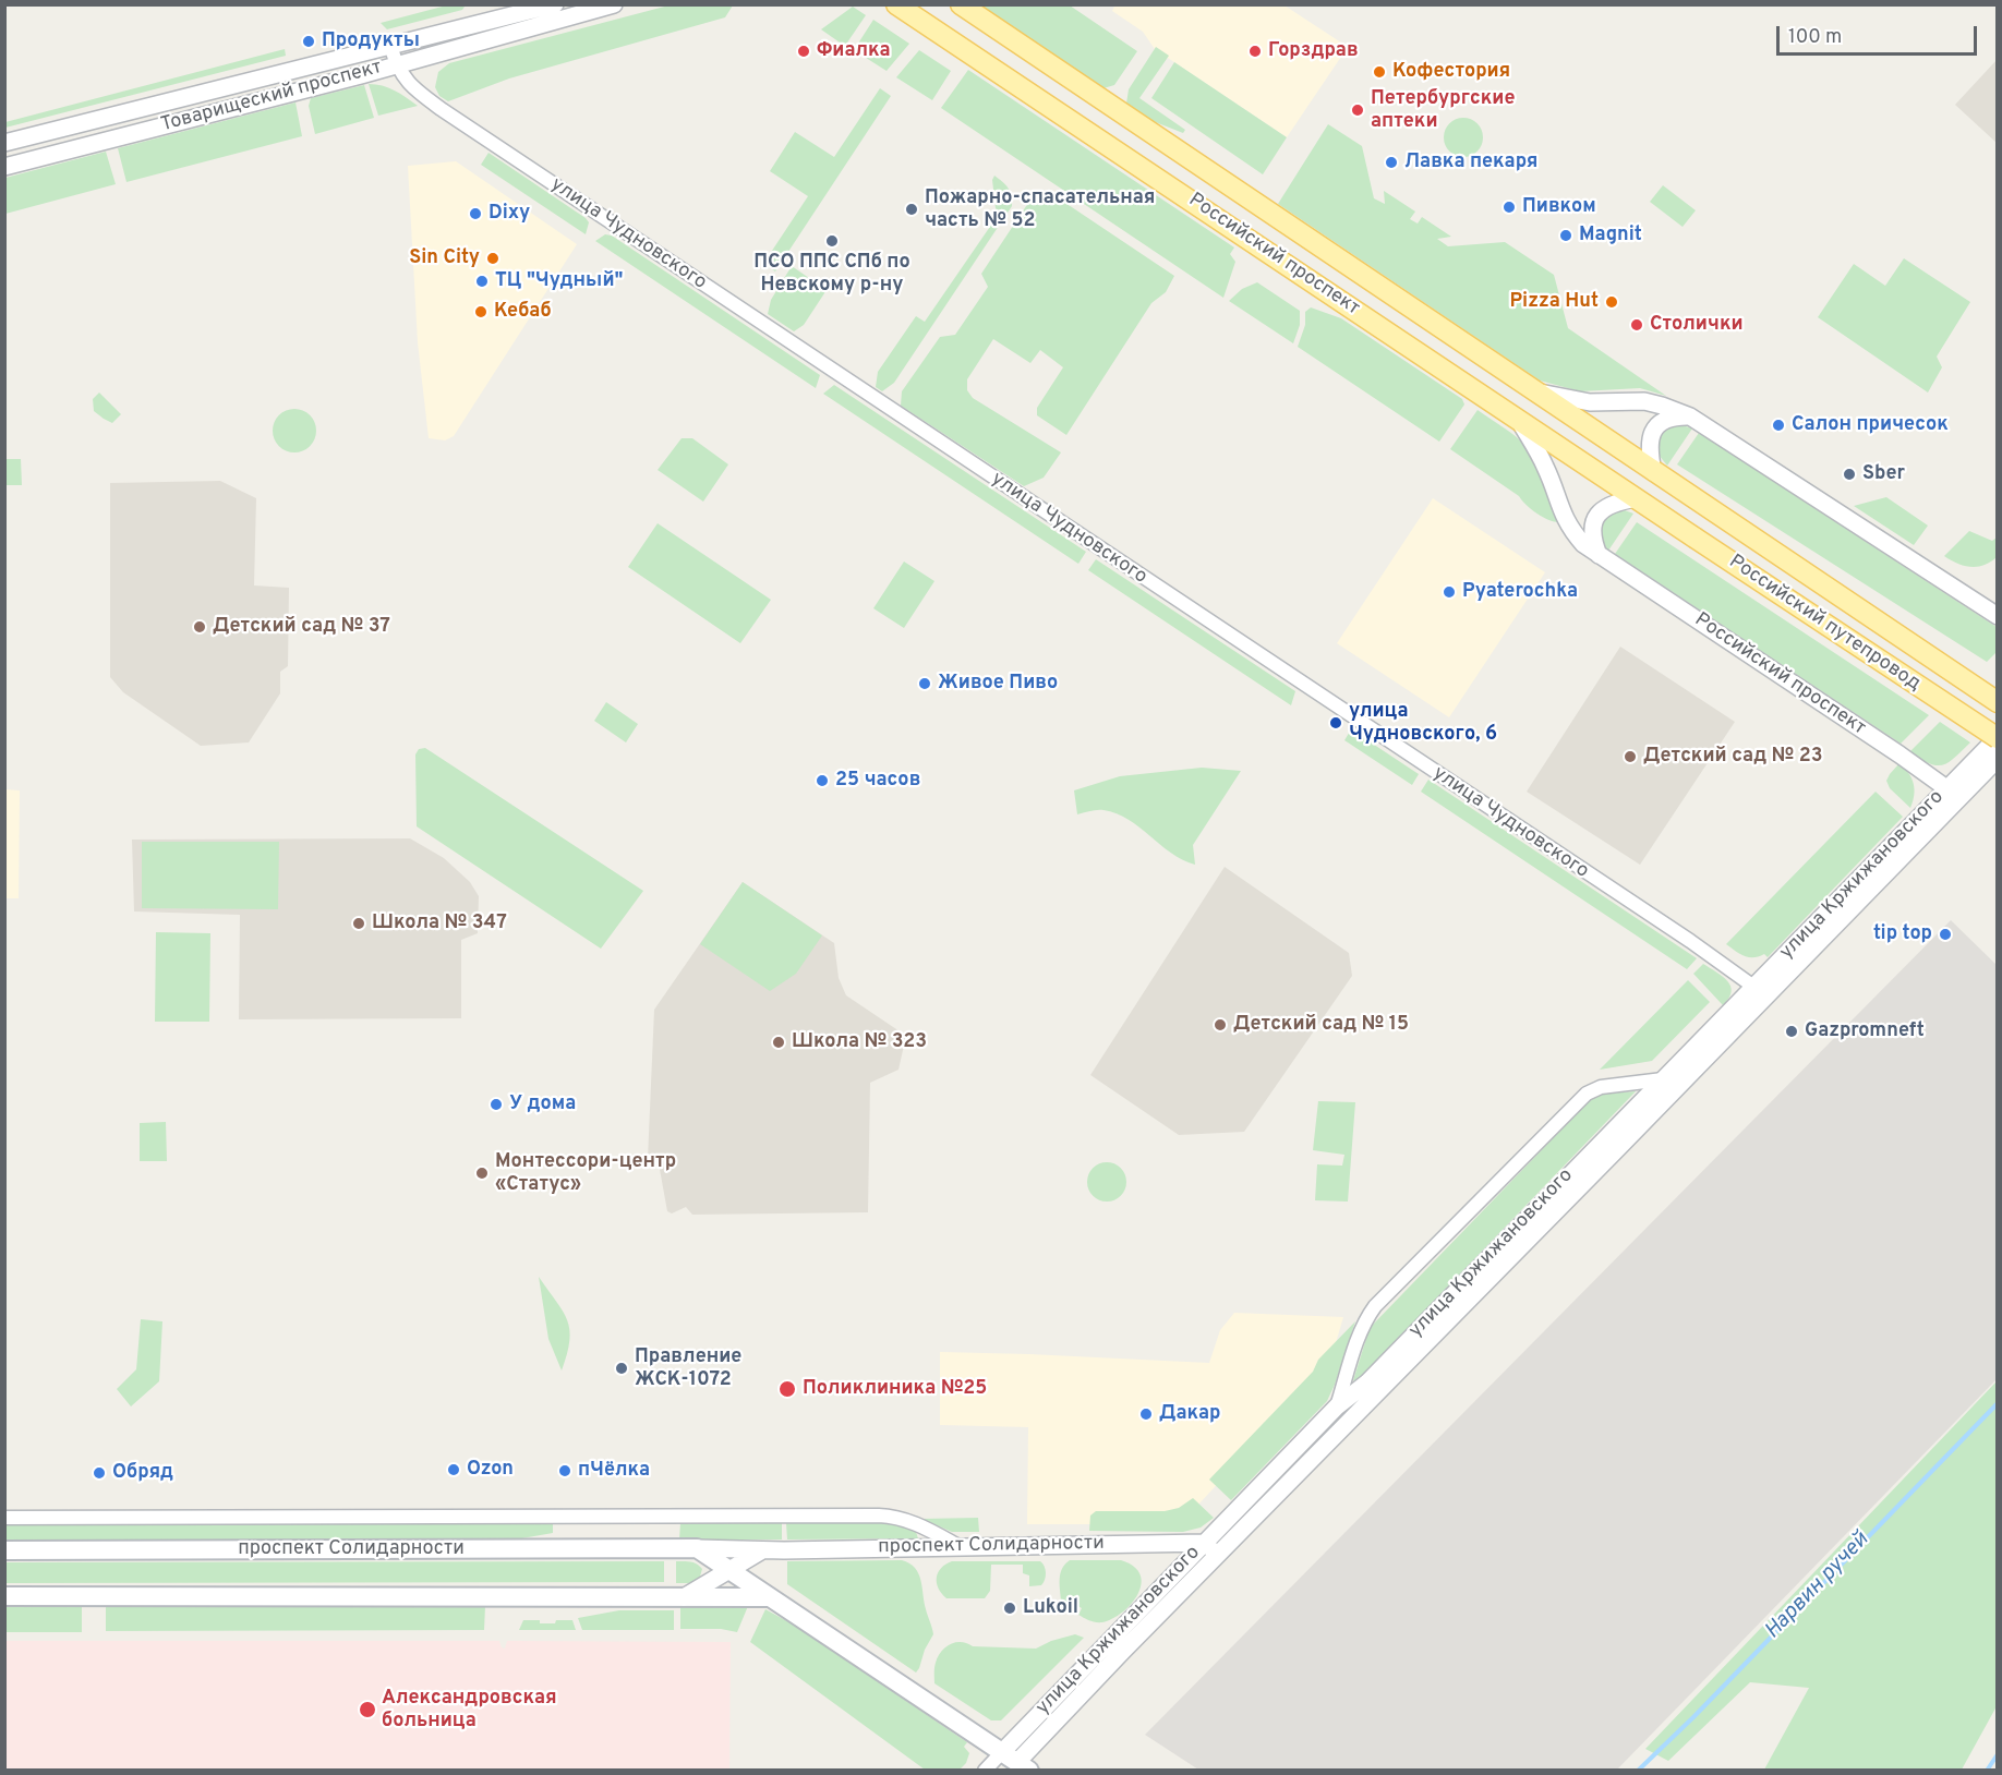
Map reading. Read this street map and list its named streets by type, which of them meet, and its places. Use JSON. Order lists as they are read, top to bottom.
{
  "streets": {
    "main road": ["Российский проспект", "Российский путепровод", "проспект Солидарности"],
    "street": ["Товарищеский проспект", "улица Чудновского", "улица Кржижановского"]
  },
  "crossings": [
    ["Товарищеский проспект", "улица Чудновского"],
    ["улица Чудновского", "улица Кржижановского"],
    ["Российский проспект", "Российский путепровод"],
    ["Российский проспект", "улица Кржижановского"],
    ["Российский путепровод", "улица Кржижановского"],
    ["улица Кржижановского", "проспект Солидарности"]
  ],
  "water": ["Нарвин ручей"],
  "places": [
    "Продукты",
    "Фиалка",
    "Горздрав",
    "Кофестория",
    "Петербургские аптеки",
    "Лавка пекаря",
    "Пивком",
    "Пожарно-спасательная часть № 52",
    "Dixy",
    "Magnit",
    "ПСО ППС СПб по Невскому р-ну",
    "Sin City",
    "ТЦ \"Чудный\"",
    "Pizza Hut",
    "Кебаб",
    "Столички",
    "Салон причесок",
    "Sber",
    "Pyaterochka",
    "Детский сад № 37",
    "Живое Пиво",
    "улица Чудновского, 6",
    "Детский сад № 23",
    "25 часов",
    "Школа № 347",
    "tip top",
    "Детский сад № 15",
    "Gazpromneft",
    "Школа № 323",
    "У дома",
    "Монтессори-центр «Статус»",
    "Правление ЖСК-1072",
    "Поликлиника №25",
    "Дакар",
    "Ozon",
    "пЧёлка",
    "Обряд",
    "Lukoil",
    "Александровская больница"
  ],
  "scale_bar": "100 m"
}
